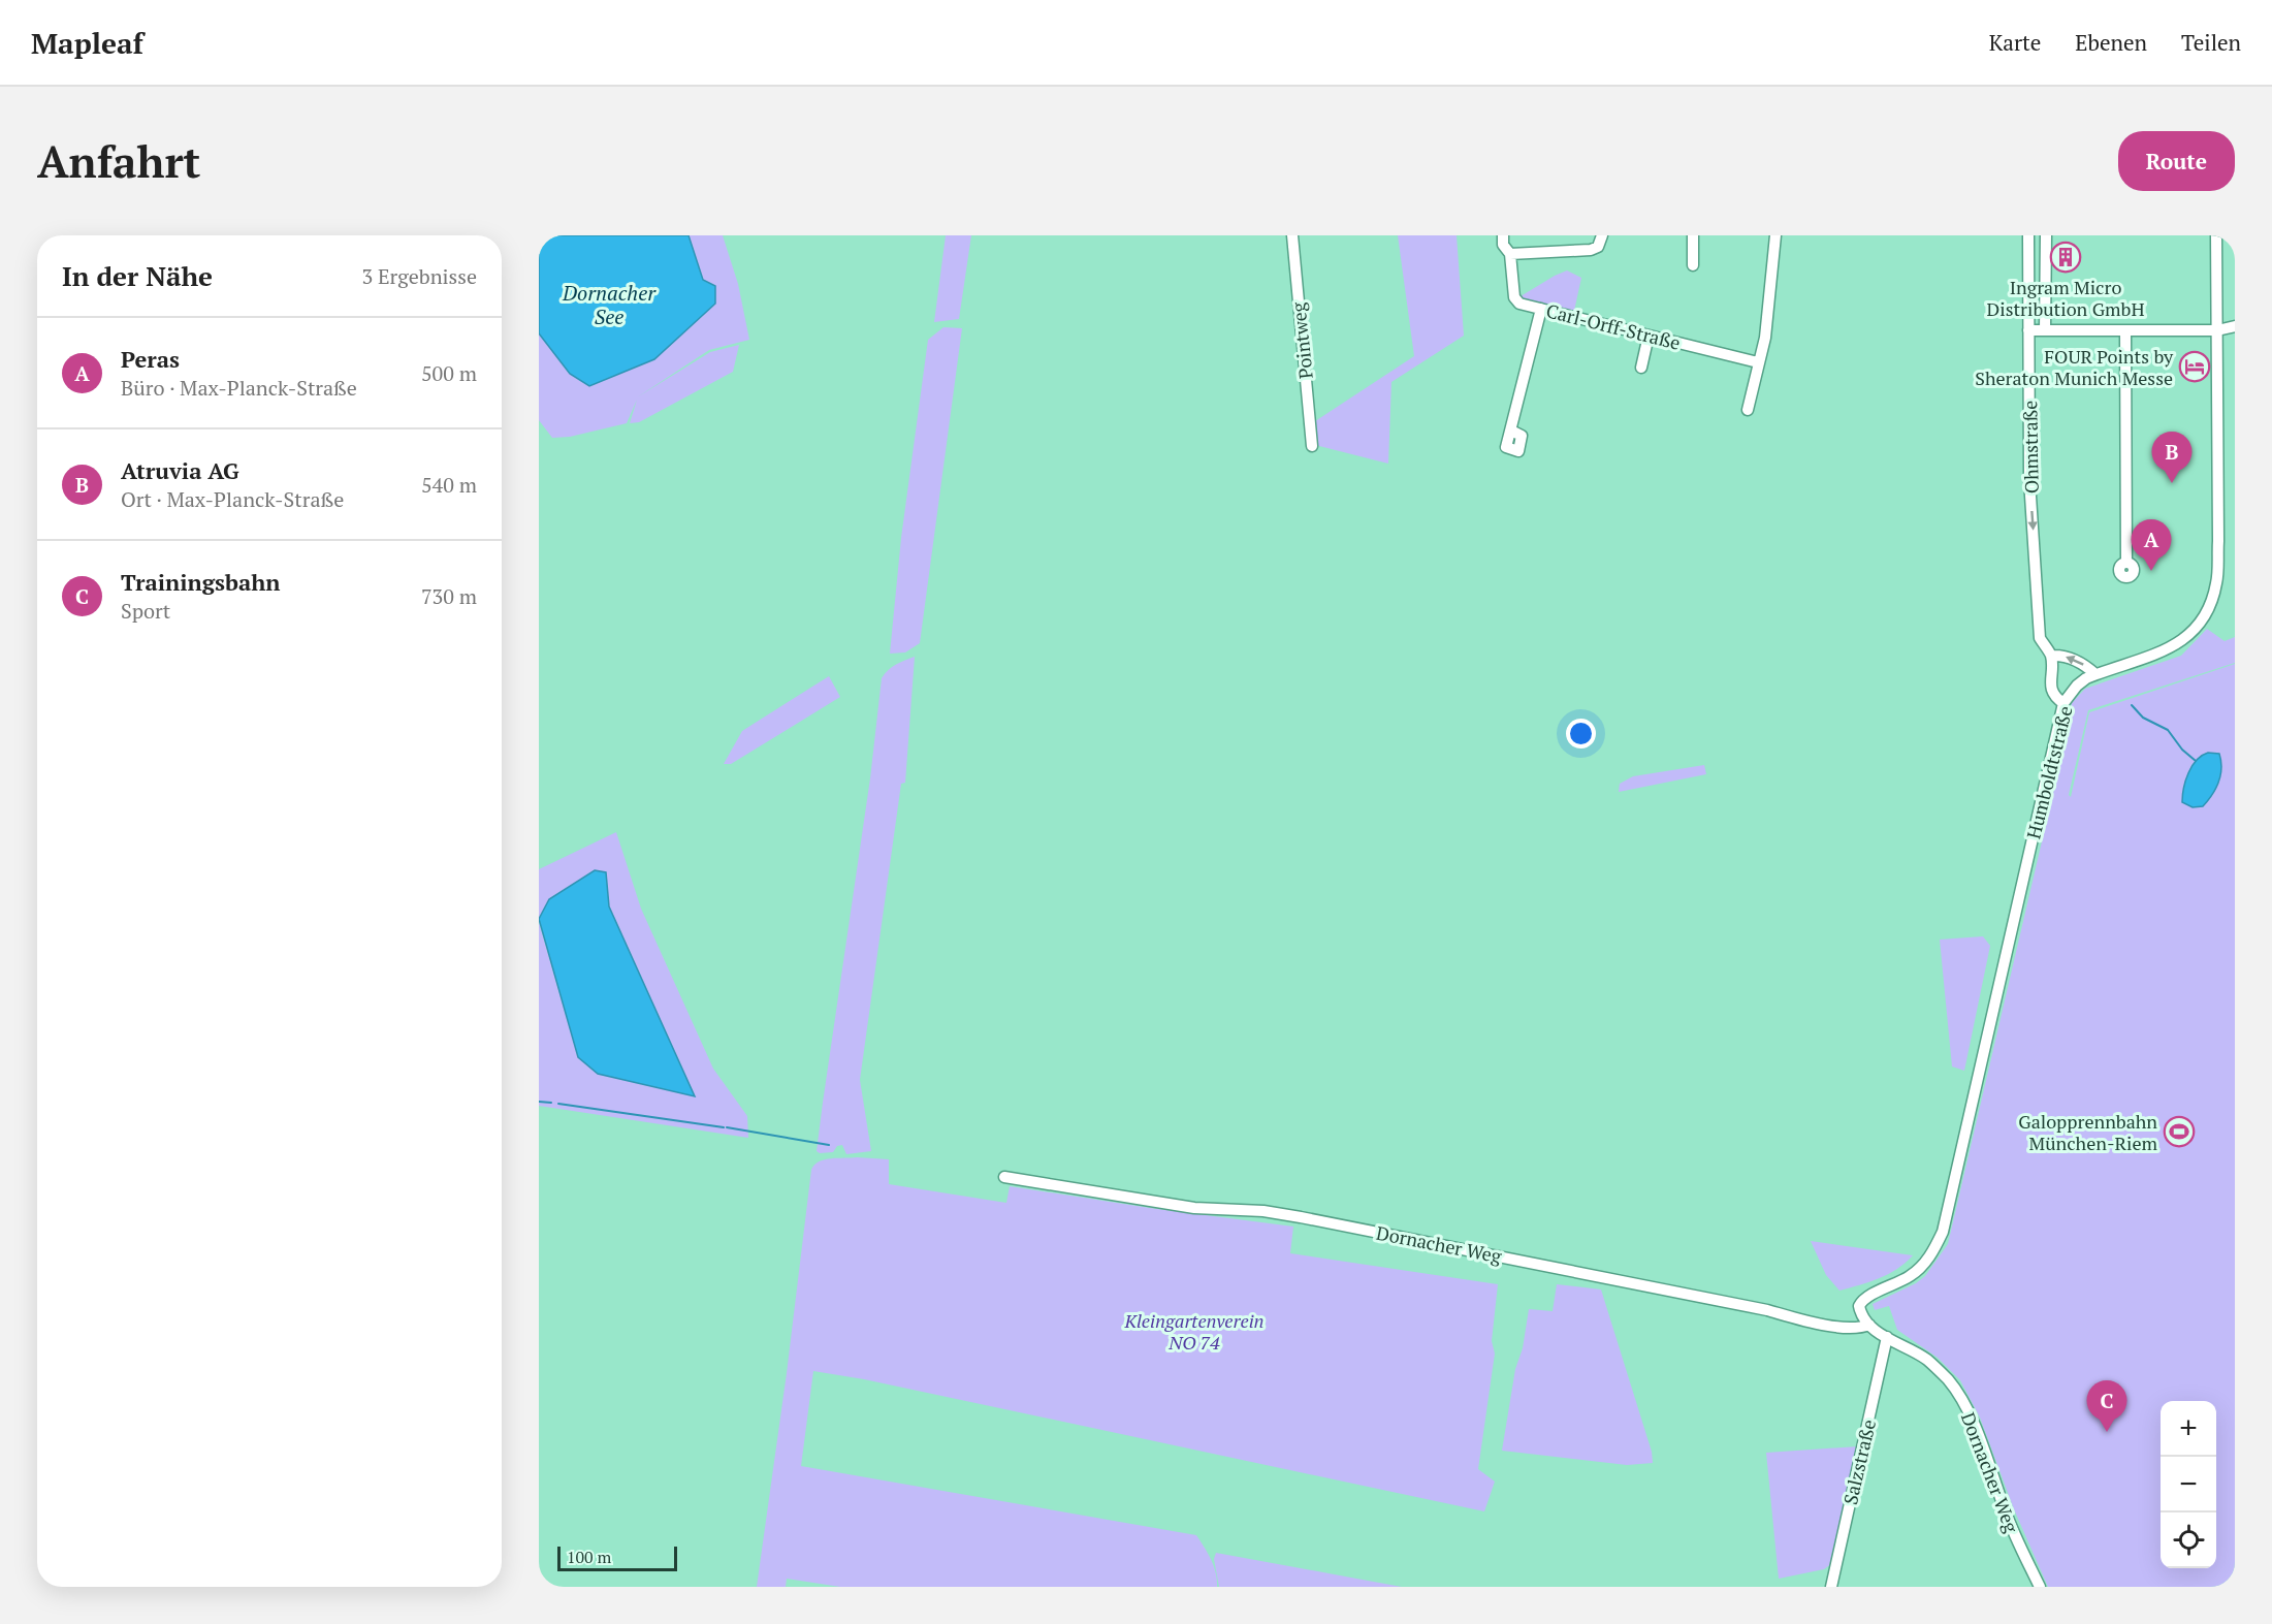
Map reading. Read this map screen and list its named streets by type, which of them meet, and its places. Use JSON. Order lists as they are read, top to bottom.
{
  "streets": {
    "street": [
      "Carl-Orff-Straße",
      "Pointweg",
      "Ohmstraße",
      "Humboldtstraße",
      "Dornacher Weg",
      "Salzstraße"
    ]
  },
  "crossings": [
    ["Ohmstraße", "Humboldtstraße"],
    ["Humboldtstraße", "Dornacher Weg"],
    ["Dornacher Weg", "Salzstraße"]
  ],
  "water": ["Dornacher See"],
  "parks": ["Kleingartenverein NO 74"],
  "places": {
    "building": ["Ingram Micro Distribution GmbH"],
    "hotel": ["FOUR Points by Sheraton Munich Messe"],
    "sports": ["Galopprennbahn München-Riem"]
  },
  "scale_bar": "100 m",
  "page": {
    "header": "Mapleaf",
    "nav": ["Karte", "Ebenen", "Teilen"],
    "buttons": "Route",
    "title": "Anfahrt",
    "heading": ["In der Nähe", "3 Ergebnisse"],
    "list": [
      {
        "mark": "A",
        "name": "Peras",
        "note": "Büro · Max-Planck-Straße",
        "value": "500 m"
      },
      {
        "mark": "B",
        "name": "Atruvia AG",
        "note": "Ort · Max-Planck-Straße",
        "value": "540 m"
      },
      {
        "mark": "C",
        "name": "Trainingsbahn",
        "note": "Sport",
        "value": "730 m"
      }
    ],
    "pins": ["B", "A", "C"],
    "map_buttons": ["+", "−"],
    "scale": "100 m"
  }
}
